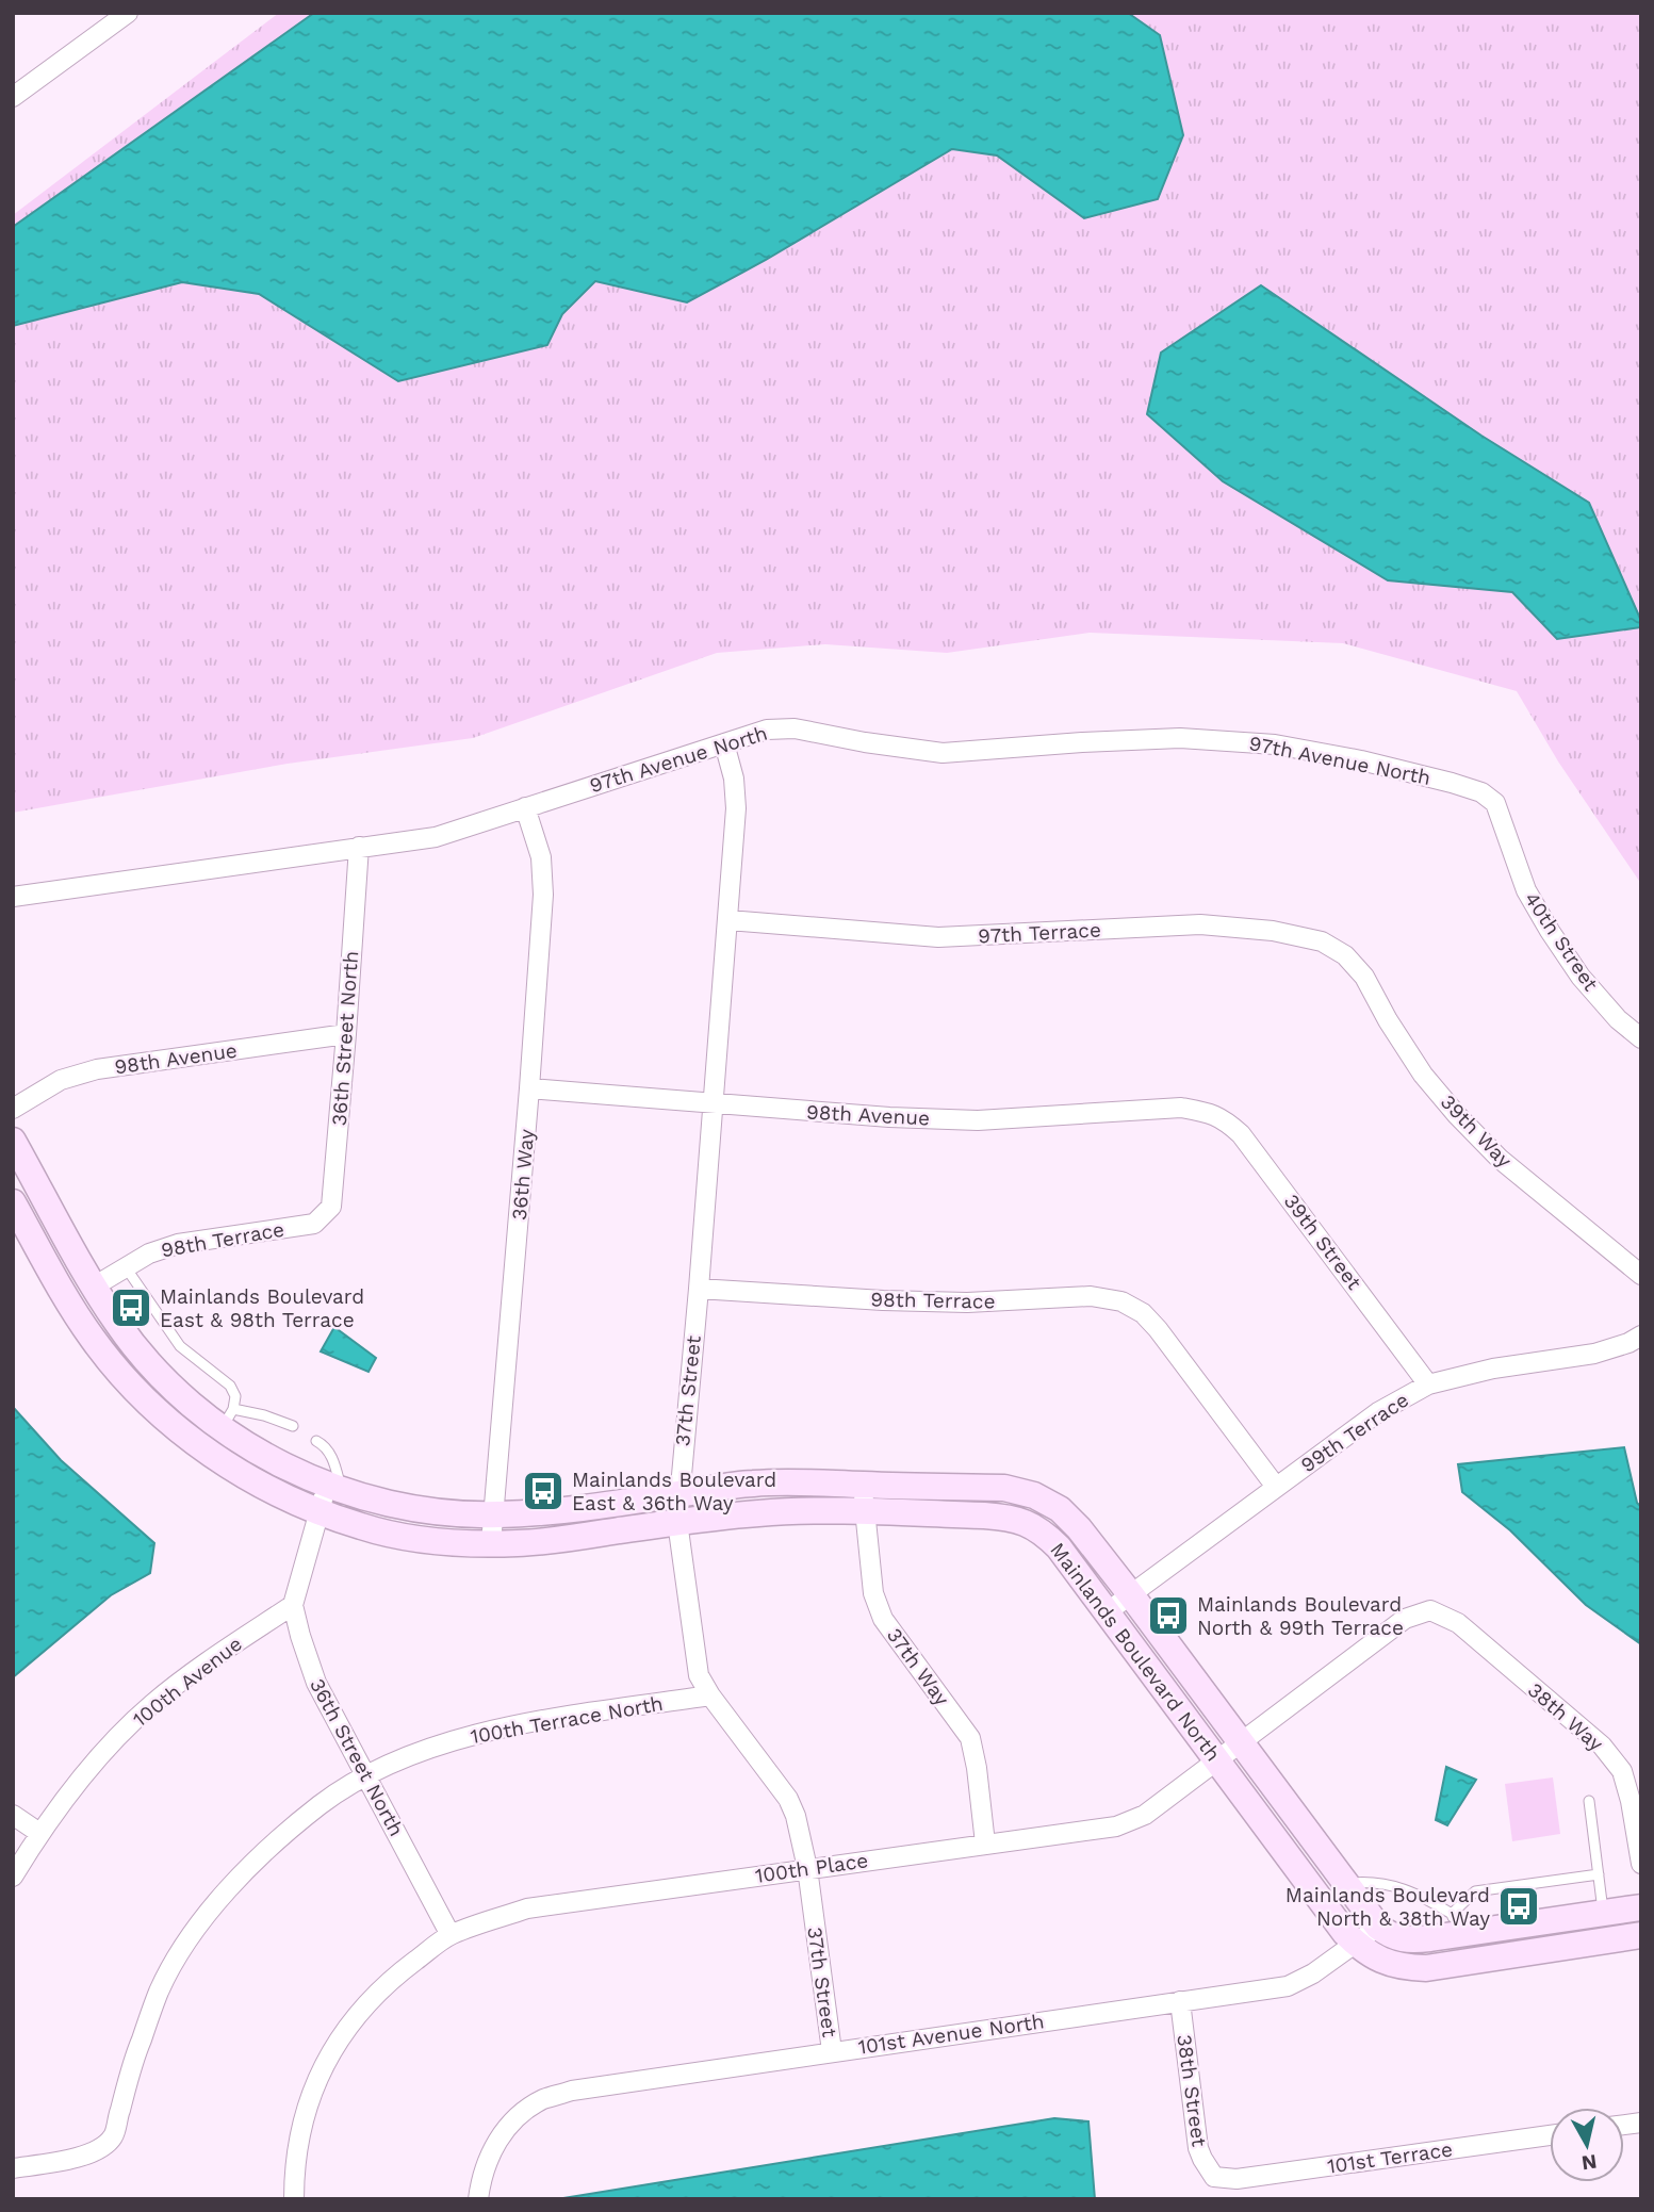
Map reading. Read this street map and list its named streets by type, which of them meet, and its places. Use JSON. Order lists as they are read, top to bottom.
{
  "streets": {
    "street": [
      "97th Avenue North",
      "97th Terrace",
      "40th Street",
      "36th Street North",
      "98th Avenue",
      "39th Way",
      "36th Way",
      "98th Terrace",
      "39th Street",
      "37th Street",
      "99th Terrace",
      "Mainlands Boulevard North",
      "37th Way",
      "100th Avenue",
      "38th Way",
      "100th Terrace North",
      "100th Place",
      "101st Avenue North",
      "38th Street",
      "101st Terrace"
    ]
  },
  "crossings": [
    ["97th Avenue North", "40th Street"],
    ["97th Avenue North", "36th Street North"],
    ["97th Avenue North", "36th Way"],
    ["97th Avenue North", "37th Street"],
    ["97th Terrace", "39th Way"],
    ["97th Terrace", "37th Street"],
    ["36th Street North", "98th Avenue"],
    ["36th Street North", "98th Terrace"],
    ["36th Street North", "100th Avenue"],
    ["36th Street North", "100th Terrace North"],
    ["36th Street North", "100th Place"],
    ["98th Avenue", "36th Way"],
    ["98th Avenue", "39th Street"],
    ["98th Avenue", "37th Street"],
    ["36th Way", "Mainlands Boulevard North"],
    ["98th Terrace", "37th Street"],
    ["98th Terrace", "99th Terrace"],
    ["39th Street", "99th Terrace"],
    ["37th Street", "Mainlands Boulevard North"],
    ["37th Street", "100th Terrace North"],
    ["37th Street", "100th Place"],
    ["37th Street", "101st Avenue North"],
    ["99th Terrace", "Mainlands Boulevard North"],
    ["Mainlands Boulevard North", "37th Way"],
    ["Mainlands Boulevard North", "100th Place"],
    ["Mainlands Boulevard North", "101st Avenue North"],
    ["37th Way", "100th Place"],
    ["38th Way", "100th Place"],
    ["101st Avenue North", "38th Street"],
    ["38th Street", "101st Terrace"]
  ],
  "places": {
    "bus stop": [
      "Mainlands Boulevard East & 98th Terrace",
      "Mainlands Boulevard East & 36th Way",
      "Mainlands Boulevard North & 99th Terrace",
      "Mainlands Boulevard North & 38th Way"
    ]
  },
  "north": "bottom"
}
